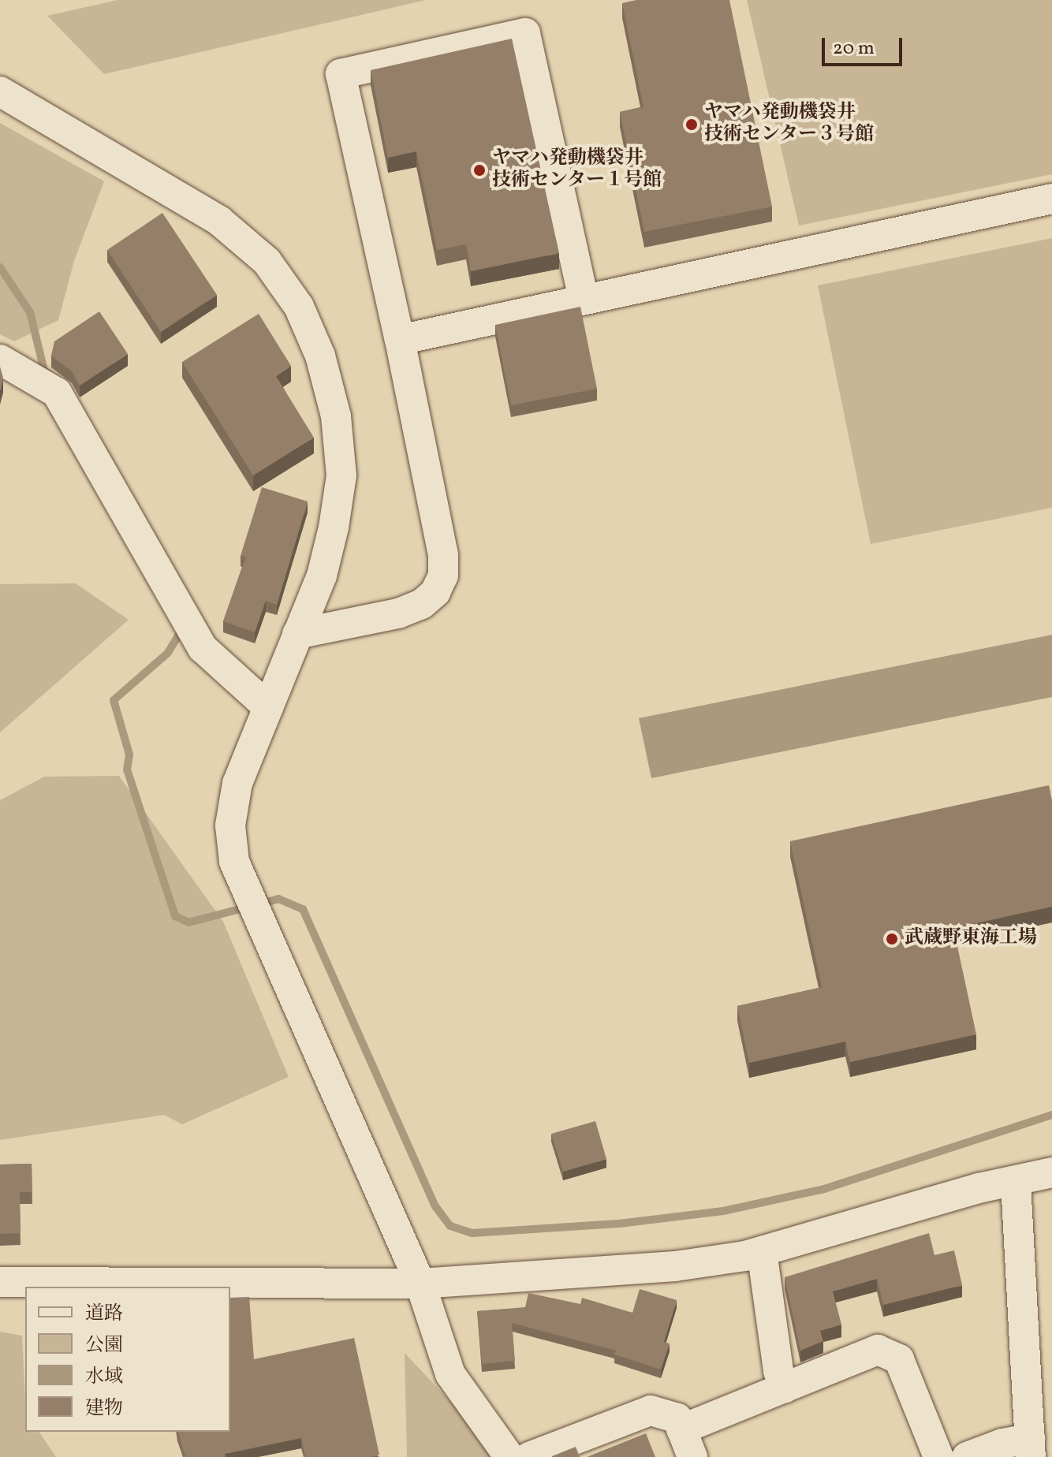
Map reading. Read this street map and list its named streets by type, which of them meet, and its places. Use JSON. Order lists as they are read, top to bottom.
{
  "places": ["ヤマハ発動機袋井 技術センター３号館", "ヤマハ発動機袋井 技術センター１号館", "武蔵野東海工場"],
  "legend": [
    "道路",
    "公園",
    "水域",
    "建物"
  ],
  "scale_bar": "20 m"
}
